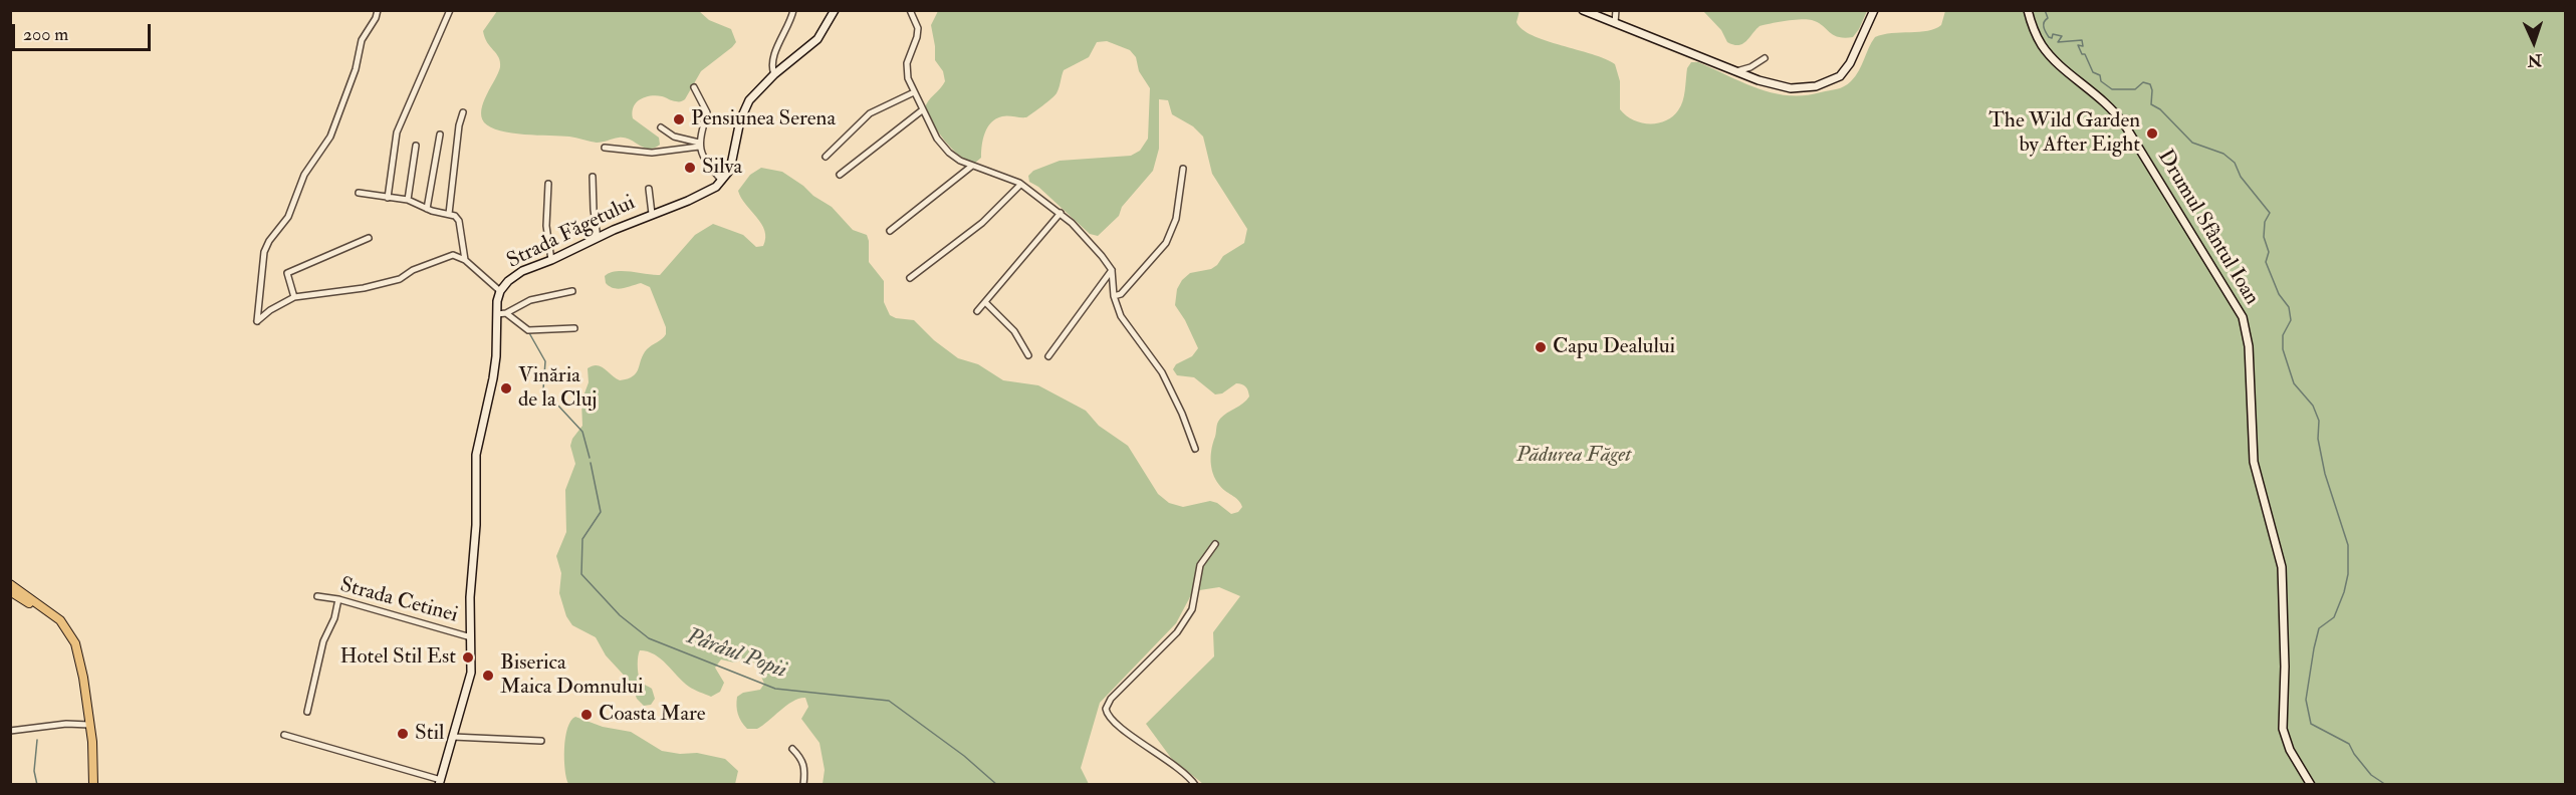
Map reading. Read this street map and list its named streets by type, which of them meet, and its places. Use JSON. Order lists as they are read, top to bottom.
{
  "streets": {
    "main road": ["Drumul Sfântul Ioan", "Strada Făgetului"],
    "street": ["Strada Cetinei"]
  },
  "crossings": [
    ["Strada Făgetului", "Strada Cetinei"]
  ],
  "water": ["Pârâul Popii"],
  "parks": ["Pădurea Făget"],
  "places": [
    "Pensiunea Serena",
    "The Wild Garden by After Eight",
    "Silva",
    "Capu Dealului",
    "Vinăria de la Cluj",
    "Hotel Stil Est",
    "Biserica Maica Domnului",
    "Coasta Mare",
    "Stil"
  ],
  "scale_bar": "200 m",
  "north": "bottom"
}
